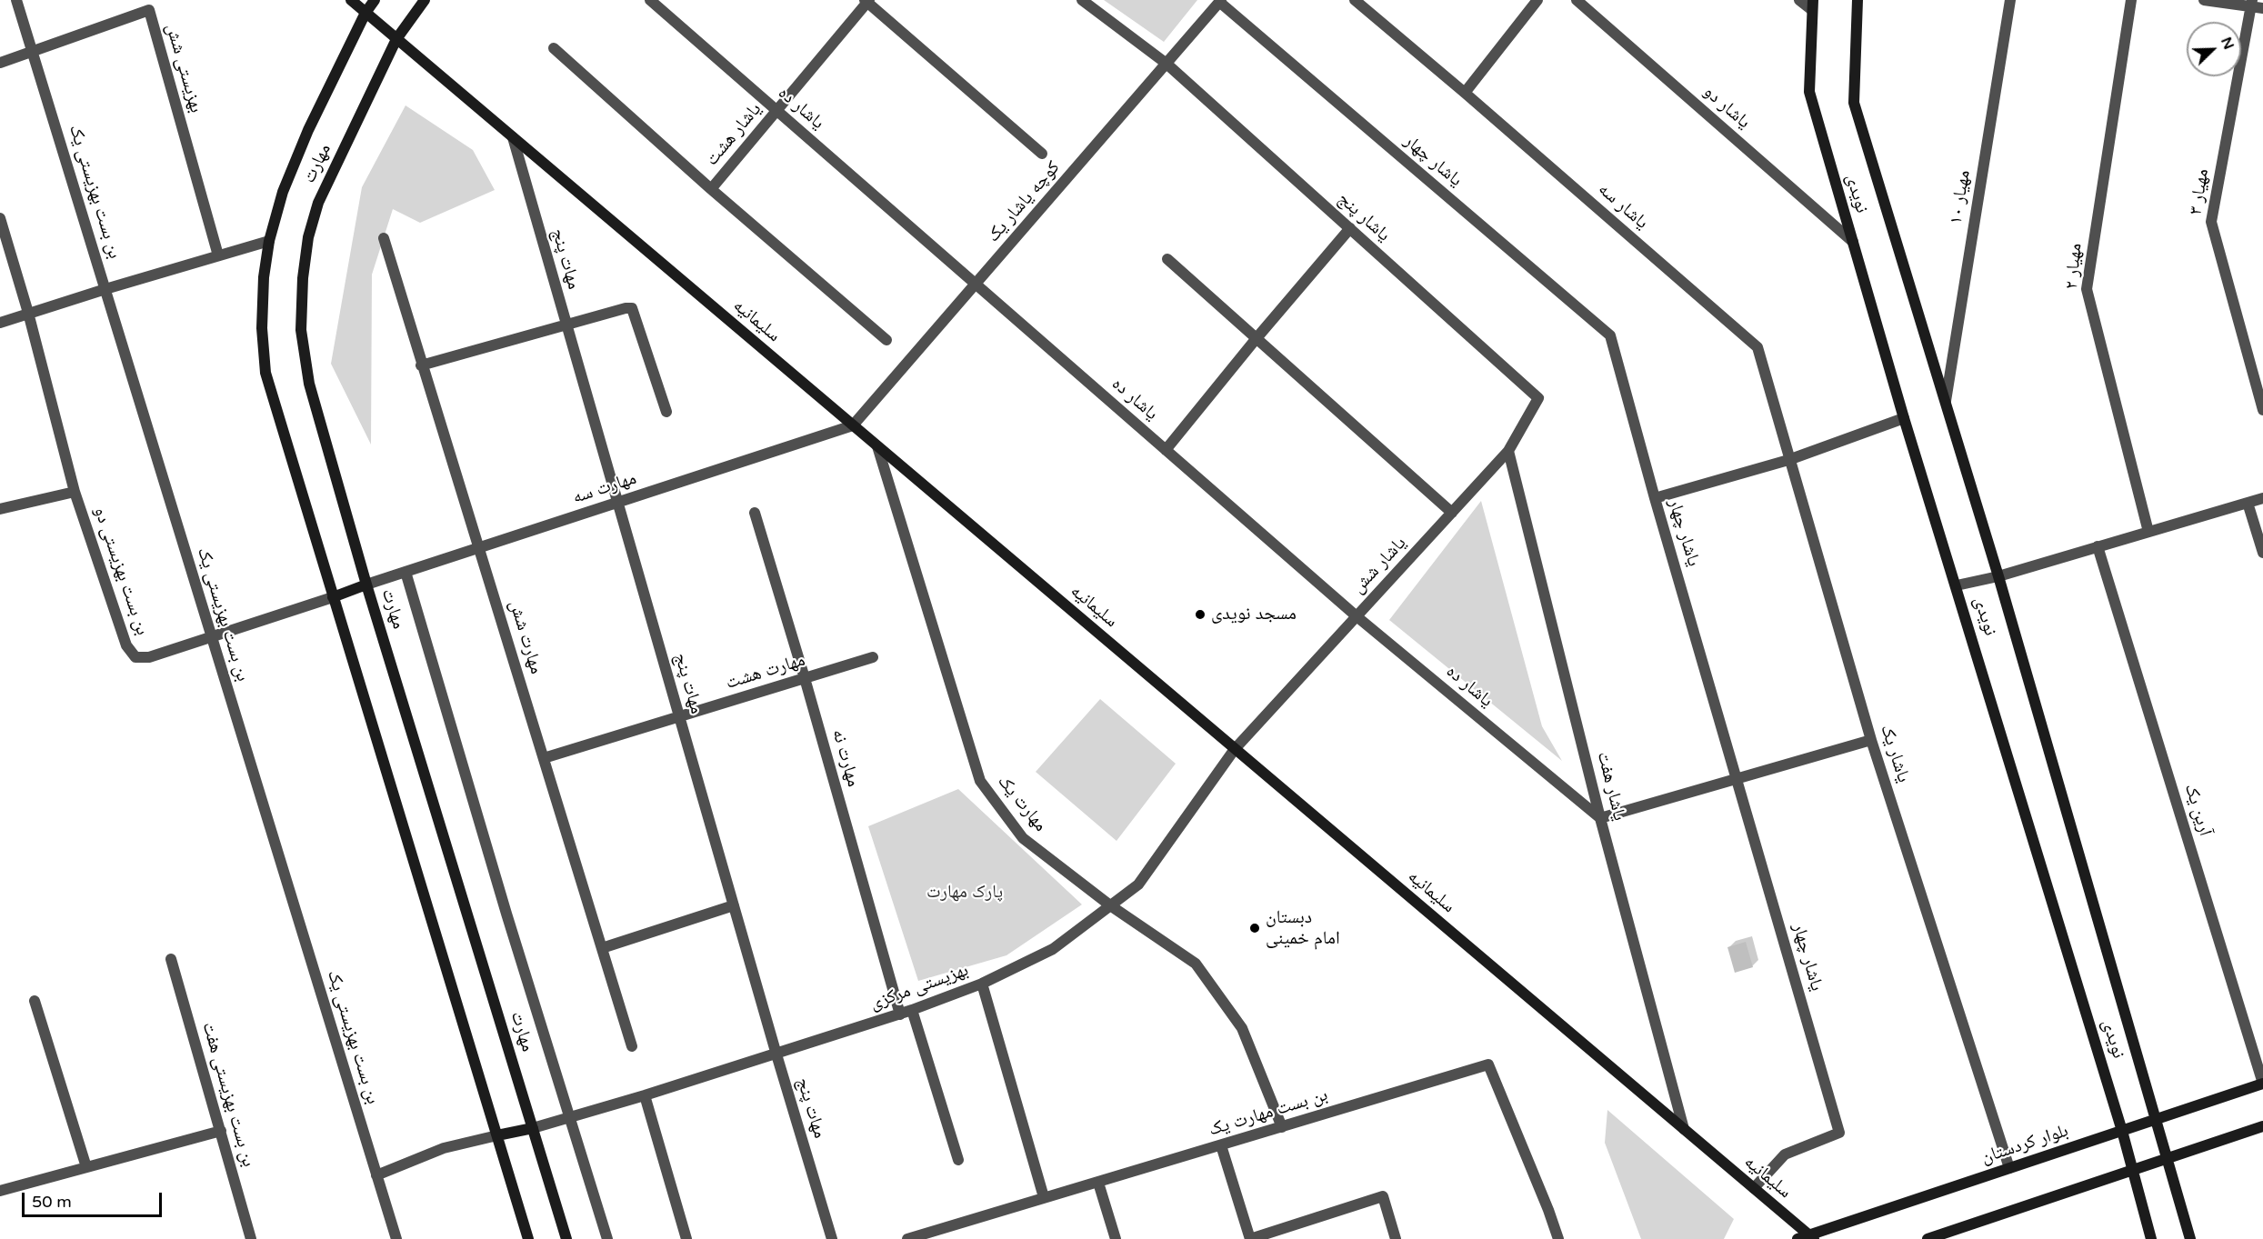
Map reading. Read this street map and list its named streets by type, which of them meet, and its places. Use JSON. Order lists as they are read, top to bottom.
{
  "streets": {
    "main road": [
      "مهارت",
      "نویدی",
      "سلیمانیه",
      "بلوار کردستان"
    ],
    "street": [
      "بهزیستی شش",
      "یاشار دو",
      "یاشار ده",
      "یاشار هشت",
      "یاشار چهار",
      "بن بست بهزیستی یک",
      "مهیار ۳",
      "مهیار ۱۰",
      "کوچه یاشار یک",
      "یاشار سه",
      "یاشار پنج",
      "مهات پنج",
      "مهیار ۲",
      "مهارت سه",
      "یاشار شش",
      "بن بست بهزیستی دو",
      "مهارت شش",
      "مهارت هشت",
      "یاشار یک",
      "مهارت نه",
      "یاشار هفت",
      "مهارت یک",
      "آرین یک",
      "بهزیستی مرکزی",
      "بن بست بهزیستی هفت",
      "بن بست مهارت یک"
    ]
  },
  "crossings": [
    ["بهزیستی شش", "بن بست بهزیستی یک"],
    ["یاشار دو", "نویدی"],
    ["یاشار ده", "یاشار هشت"],
    ["یاشار ده", "کوچه یاشار یک"],
    ["یاشار ده", "یاشار شش"],
    ["یاشار ده", "یاشار هفت"],
    ["یاشار چهار", "کوچه یاشار یک"],
    ["یاشار چهار", "سلیمانیه"],
    ["مهارت", "سلیمانیه"],
    ["مهارت", "مهارت سه"],
    ["مهارت", "بهزیستی مرکزی"],
    ["بن بست بهزیستی یک", "بن بست بهزیستی دو"],
    ["نویدی", "مهیار ۱۰"],
    ["نویدی", "بلوار کردستان"],
    ["کوچه یاشار یک", "یاشار پنج"],
    ["کوچه یاشار یک", "سلیمانیه"],
    ["کوچه یاشار یک", "مهارت سه"],
    ["یاشار سه", "یاشار یک"],
    ["یاشار پنج", "یاشار شش"],
    ["مهات پنج", "سلیمانیه"],
    ["مهات پنج", "مهارت سه"],
    ["مهات پنج", "مهارت هشت"],
    ["مهات پنج", "بهزیستی مرکزی"],
    ["سلیمانیه", "مهارت سه"],
    ["سلیمانیه", "یاشار شش"],
    ["سلیمانیه", "یاشار هفت"],
    ["سلیمانیه", "مهارت یک"],
    ["سلیمانیه", "بهزیستی مرکزی"],
    ["سلیمانیه", "بلوار کردستان"],
    ["مهارت سه", "مهارت شش"],
    ["یاشار شش", "یاشار هفت"],
    ["یاشار شش", "بهزیستی مرکزی"],
    ["مهارت شش", "مهارت هشت"],
    ["مهارت هشت", "مهارت نه"],
    ["یاشار یک", "بلوار کردستان"],
    ["مهارت نه", "بهزیستی مرکزی"],
    ["مهارت یک", "بهزیستی مرکزی"],
    ["مهارت یک", "بن بست مهارت یک"],
    ["آرین یک", "بلوار کردستان"]
  ],
  "parks": ["پارک مهارت"],
  "places": ["مسجد نویدی", "دبستان امام خمینی"],
  "scale_bar": "50 m",
  "north": "top right"
}
